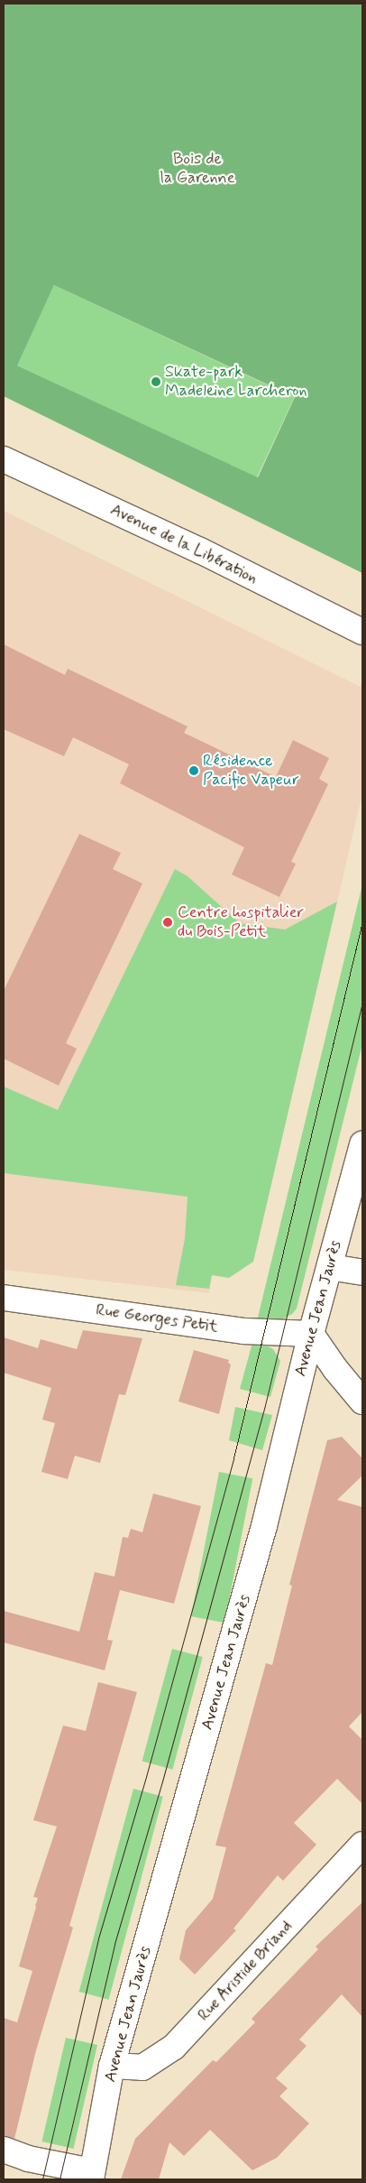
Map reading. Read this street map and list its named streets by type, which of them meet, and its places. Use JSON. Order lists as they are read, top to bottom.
{
  "streets": {
    "street": [
      "Avenue de la Libération",
      "Avenue Jean Jaurès",
      "Rue Georges Petit",
      "Rue Aristide Briand"
    ]
  },
  "crossings": [
    ["Avenue Jean Jaurès", "Rue Georges Petit"],
    ["Avenue Jean Jaurès", "Rue Aristide Briand"]
  ],
  "parks": ["Bois de la Garenne"],
  "places": ["Skate-park Madeleine Larcheron", "Résidence Pacific Vapeur", "Centre hospitalier du Bois-Petit"]
}
